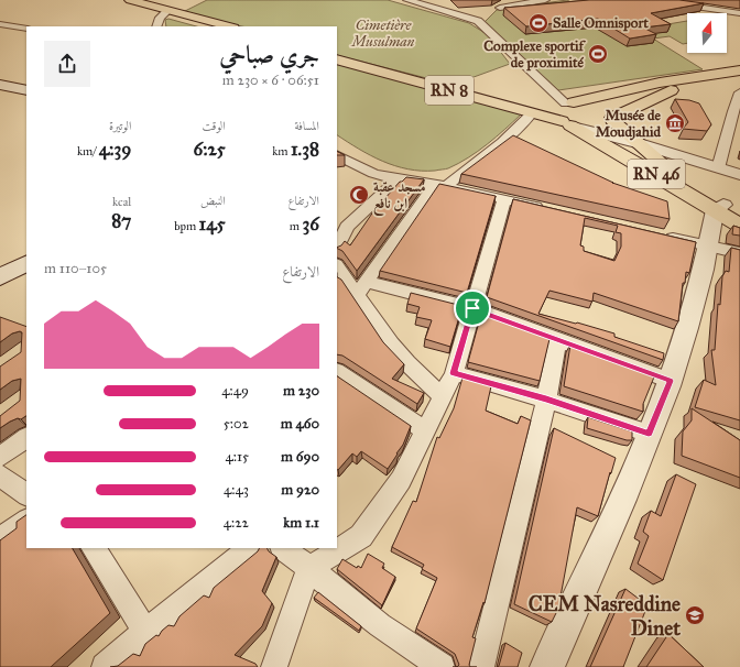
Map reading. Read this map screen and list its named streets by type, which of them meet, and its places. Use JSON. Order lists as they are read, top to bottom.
{
  "streets": {
    "main road": ["RN 8", "RN 46"]
  },
  "crossings": [
    ["RN 8", "RN 46"]
  ],
  "parks": ["Cimetière Musulman"],
  "places": {
    "sports": ["Salle Omnisport", "Complexe sportif de proximité"],
    "museum": ["Musée de Moudjahid"],
    "mosque": ["مسجد عقبة ابن نافع"],
    "school or university": ["CEM Nasreddine Dinet"]
  },
  "north": "top",
  "page": {
    "heading": ["جري صباحي", "06:51 · 6 × 230 m"],
    "stats": [
      ["المسافة", "1.38 km"],
      ["الوقت", "6:25"],
      ["الوتيرة", "4:39 /km"],
      ["الارتفاع", "36 m"],
      ["النبض", "145 bpm"],
      ["kcal", "87"]
    ],
    "chart": ["الارتفاع", "105–110 m"],
    "list": [
      {
        "name": "230 m",
        "note": "4:49"
      },
      {
        "name": "460 m",
        "note": "5:02"
      },
      {
        "name": "690 m",
        "note": "4:15"
      },
      {
        "name": "920 m",
        "note": "4:43"
      },
      {
        "name": "1.1 km",
        "note": "4:22"
      }
    ]
  }
}
